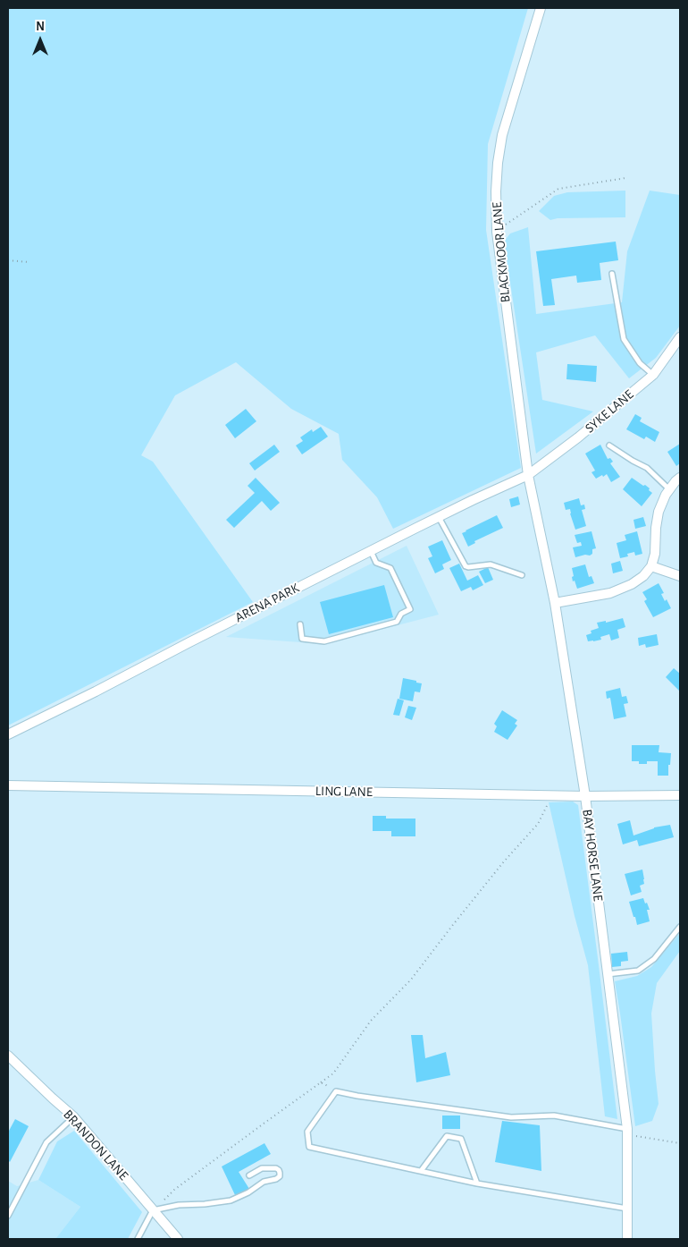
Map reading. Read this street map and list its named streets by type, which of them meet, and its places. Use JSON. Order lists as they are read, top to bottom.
{
  "streets": {
    "street": [
      "BLACKMOOR LANE",
      "SYKE LANE",
      "ARENA PARK",
      "LING LANE",
      "BAY HORSE LANE",
      "BRANDON LANE"
    ]
  },
  "crossings": [
    ["BLACKMOOR LANE", "SYKE LANE"],
    ["BLACKMOOR LANE", "ARENA PARK"],
    ["BLACKMOOR LANE", "BAY HORSE LANE"],
    ["SYKE LANE", "ARENA PARK"],
    ["SYKE LANE", "BAY HORSE LANE"],
    ["ARENA PARK", "BAY HORSE LANE"],
    ["LING LANE", "BAY HORSE LANE"]
  ],
  "north": "top"
}
